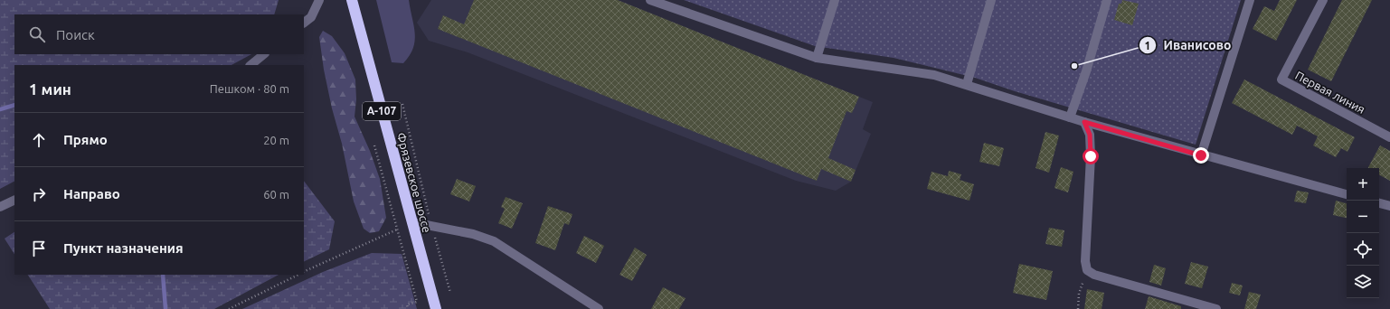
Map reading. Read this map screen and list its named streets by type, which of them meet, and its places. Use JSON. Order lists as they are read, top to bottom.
{
  "streets": {
    "highway": ["А-107", "Фрязевское шоссе"],
    "street": ["Первая линия"]
  },
  "places": ["Иванисово"],
  "page": {
    "search": "Поиск",
    "heading": ["1 мин", "Пешком · 80 m"],
    "list": [
      ["Прямо", "20 m"],
      ["Направо", "60 m"],
      "Пункт назначения"
    ],
    "map_buttons": ["+", "−"]
  }
}
